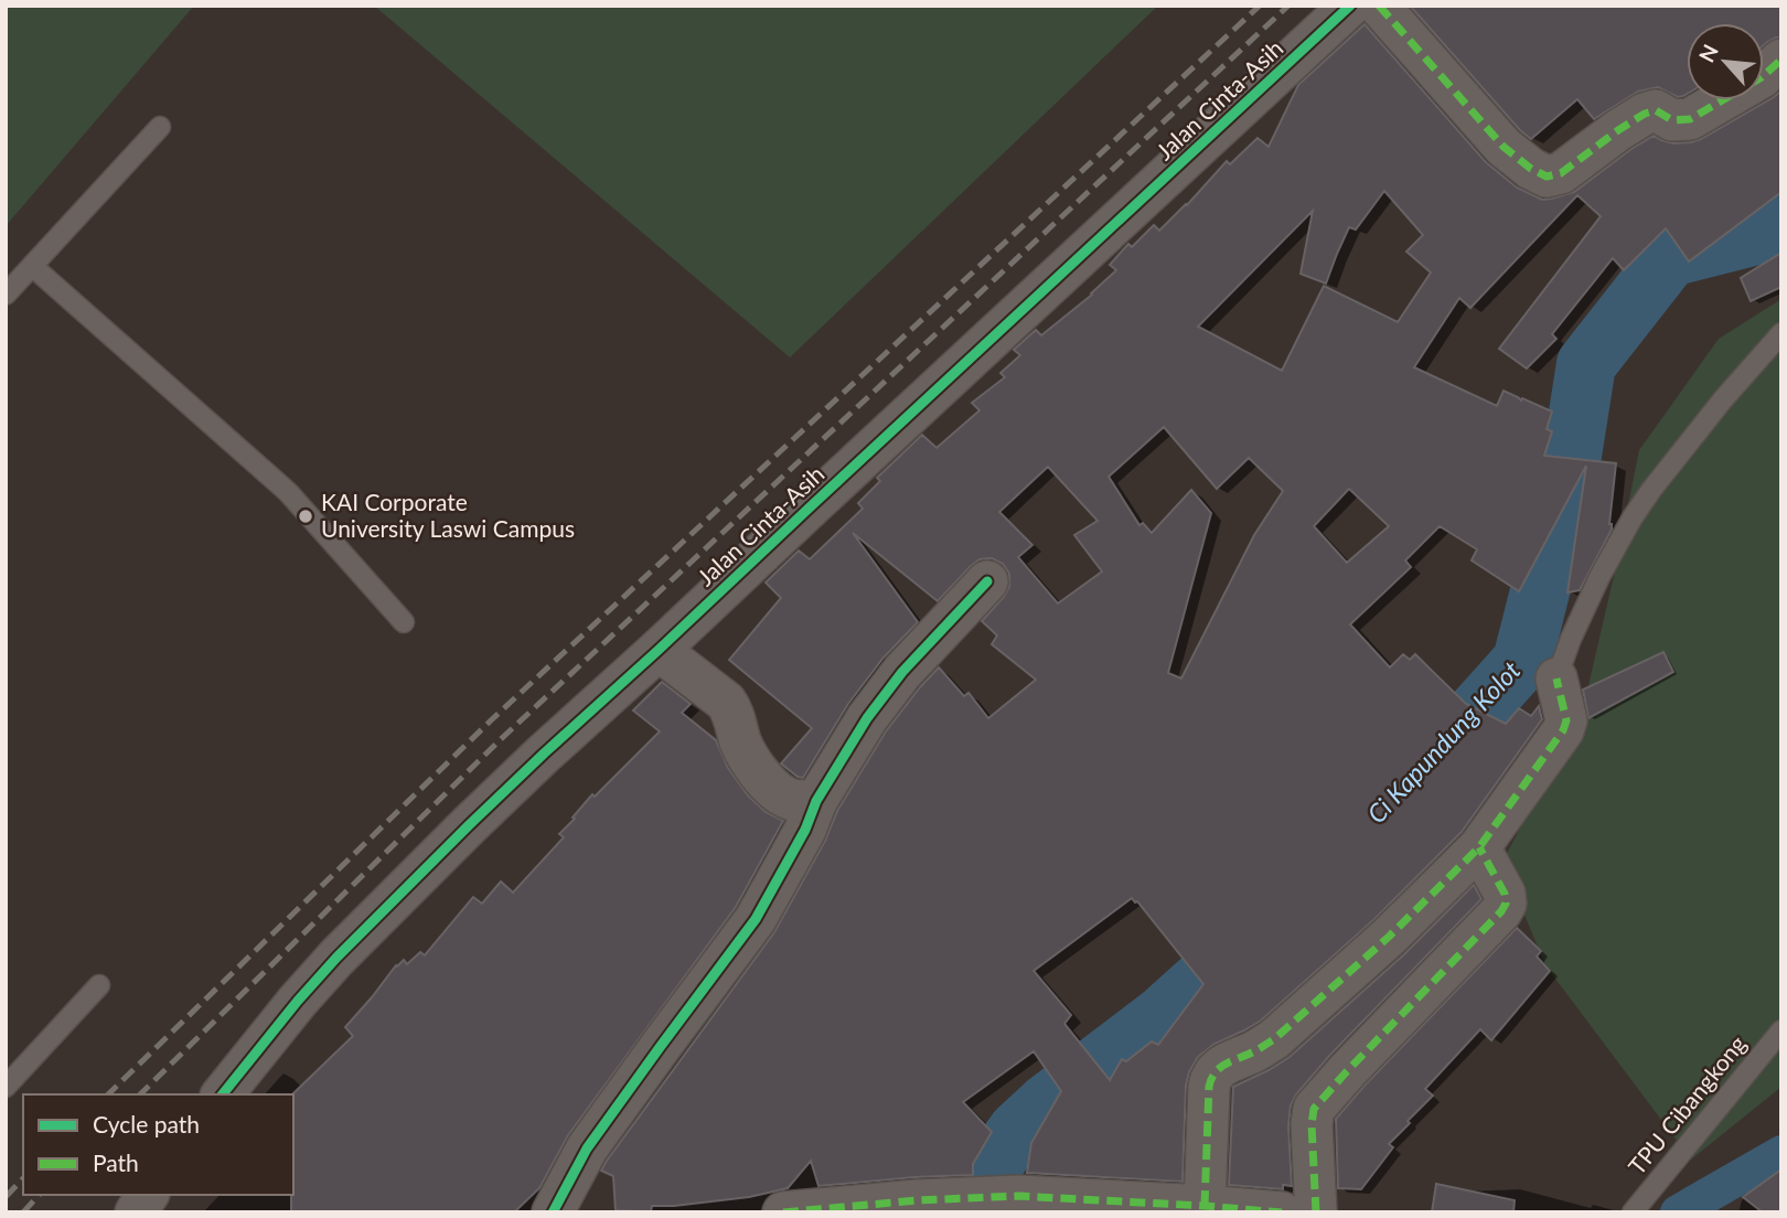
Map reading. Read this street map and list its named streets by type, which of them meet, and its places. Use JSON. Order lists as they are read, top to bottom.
{
  "streets": {
    "street": ["Jalan Cinta-Asih"],
    "lane": ["TPU Cibangkong"]
  },
  "water": ["Ci Kapundung Kolot"],
  "places": ["KAI Corporate University Laswi Campus"],
  "legend": ["Cycle path", "Path"],
  "north": "top left"
}
